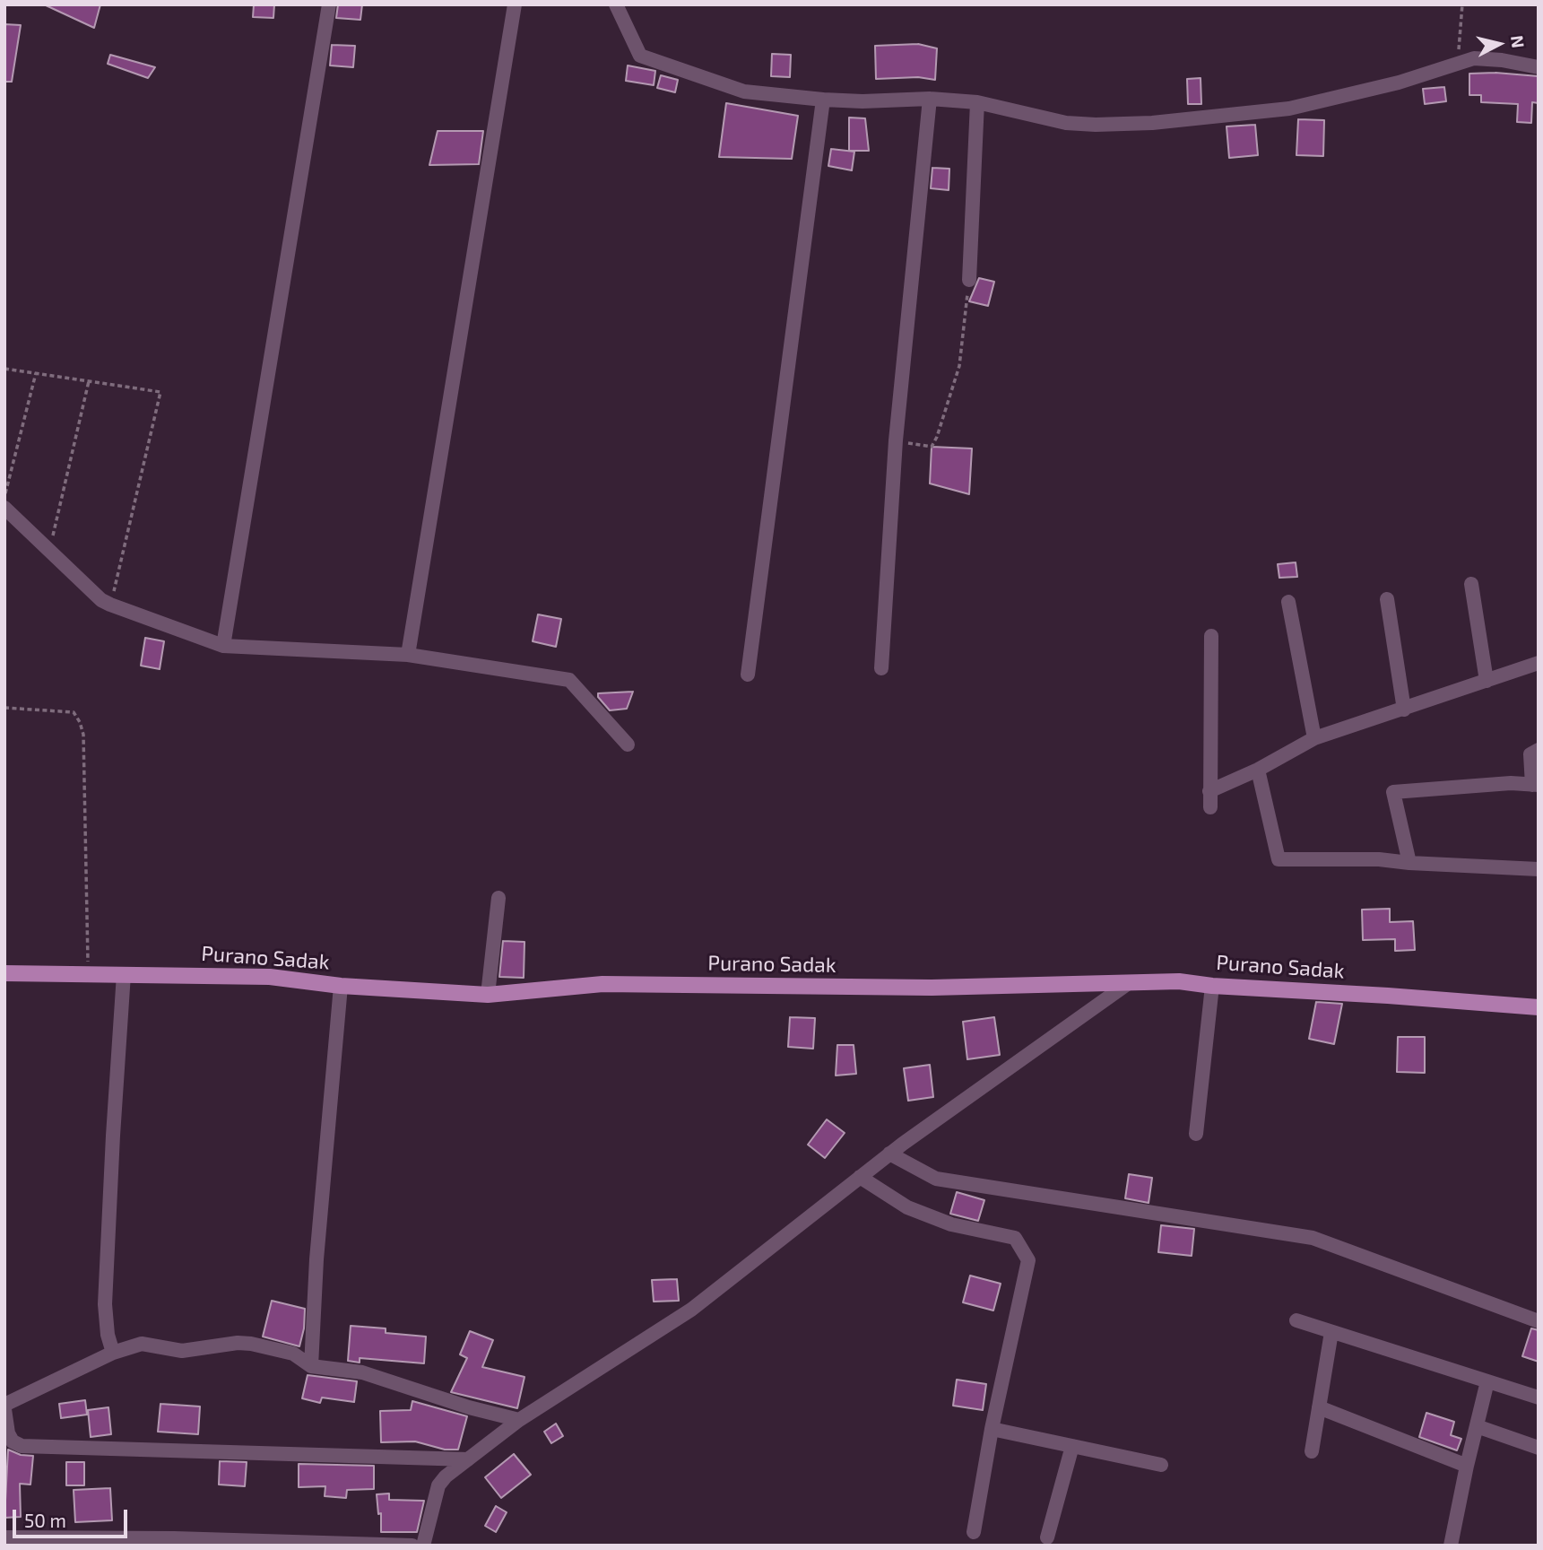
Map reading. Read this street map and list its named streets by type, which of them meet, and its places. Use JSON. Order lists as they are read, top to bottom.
{
  "streets": {
    "main road": ["Purano Sadak"]
  },
  "scale_bar": "50 m",
  "north": "right"
}
